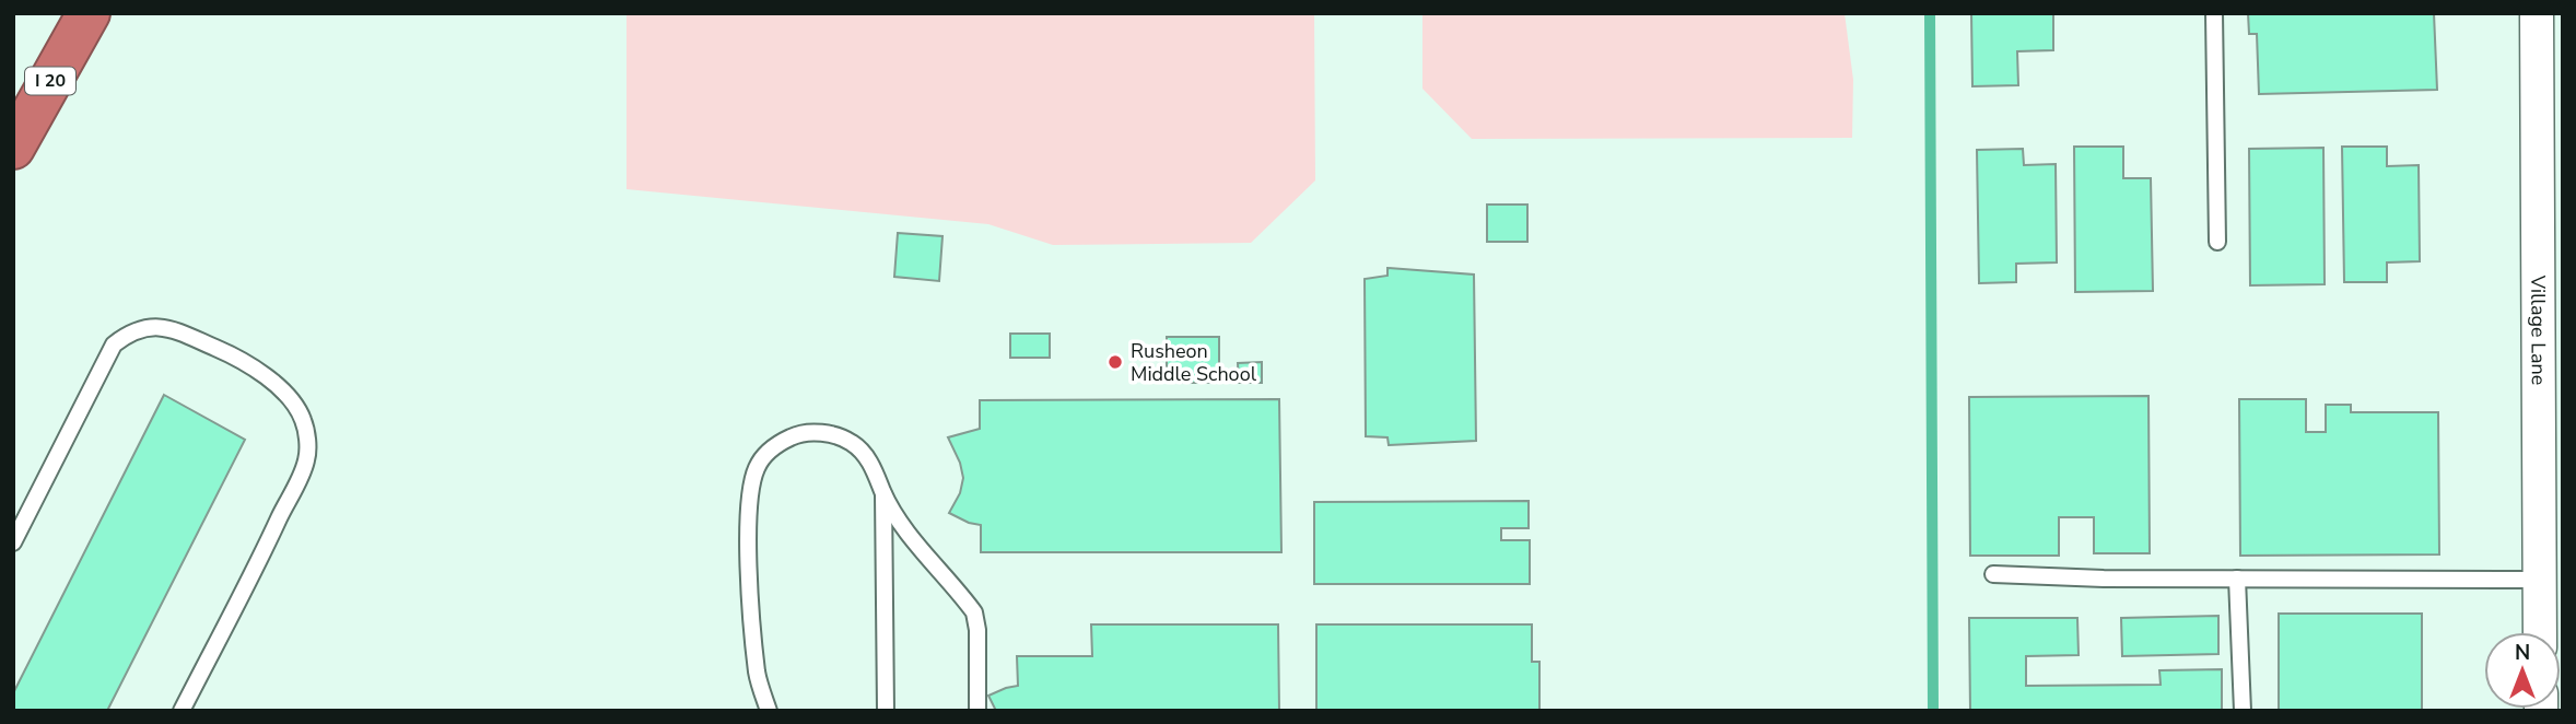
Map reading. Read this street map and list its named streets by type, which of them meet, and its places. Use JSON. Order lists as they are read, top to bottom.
{
  "streets": {
    "highway": ["I 20"],
    "street": ["Village Lane"]
  },
  "places": ["Rusheon Middle School"],
  "north": "top"
}
